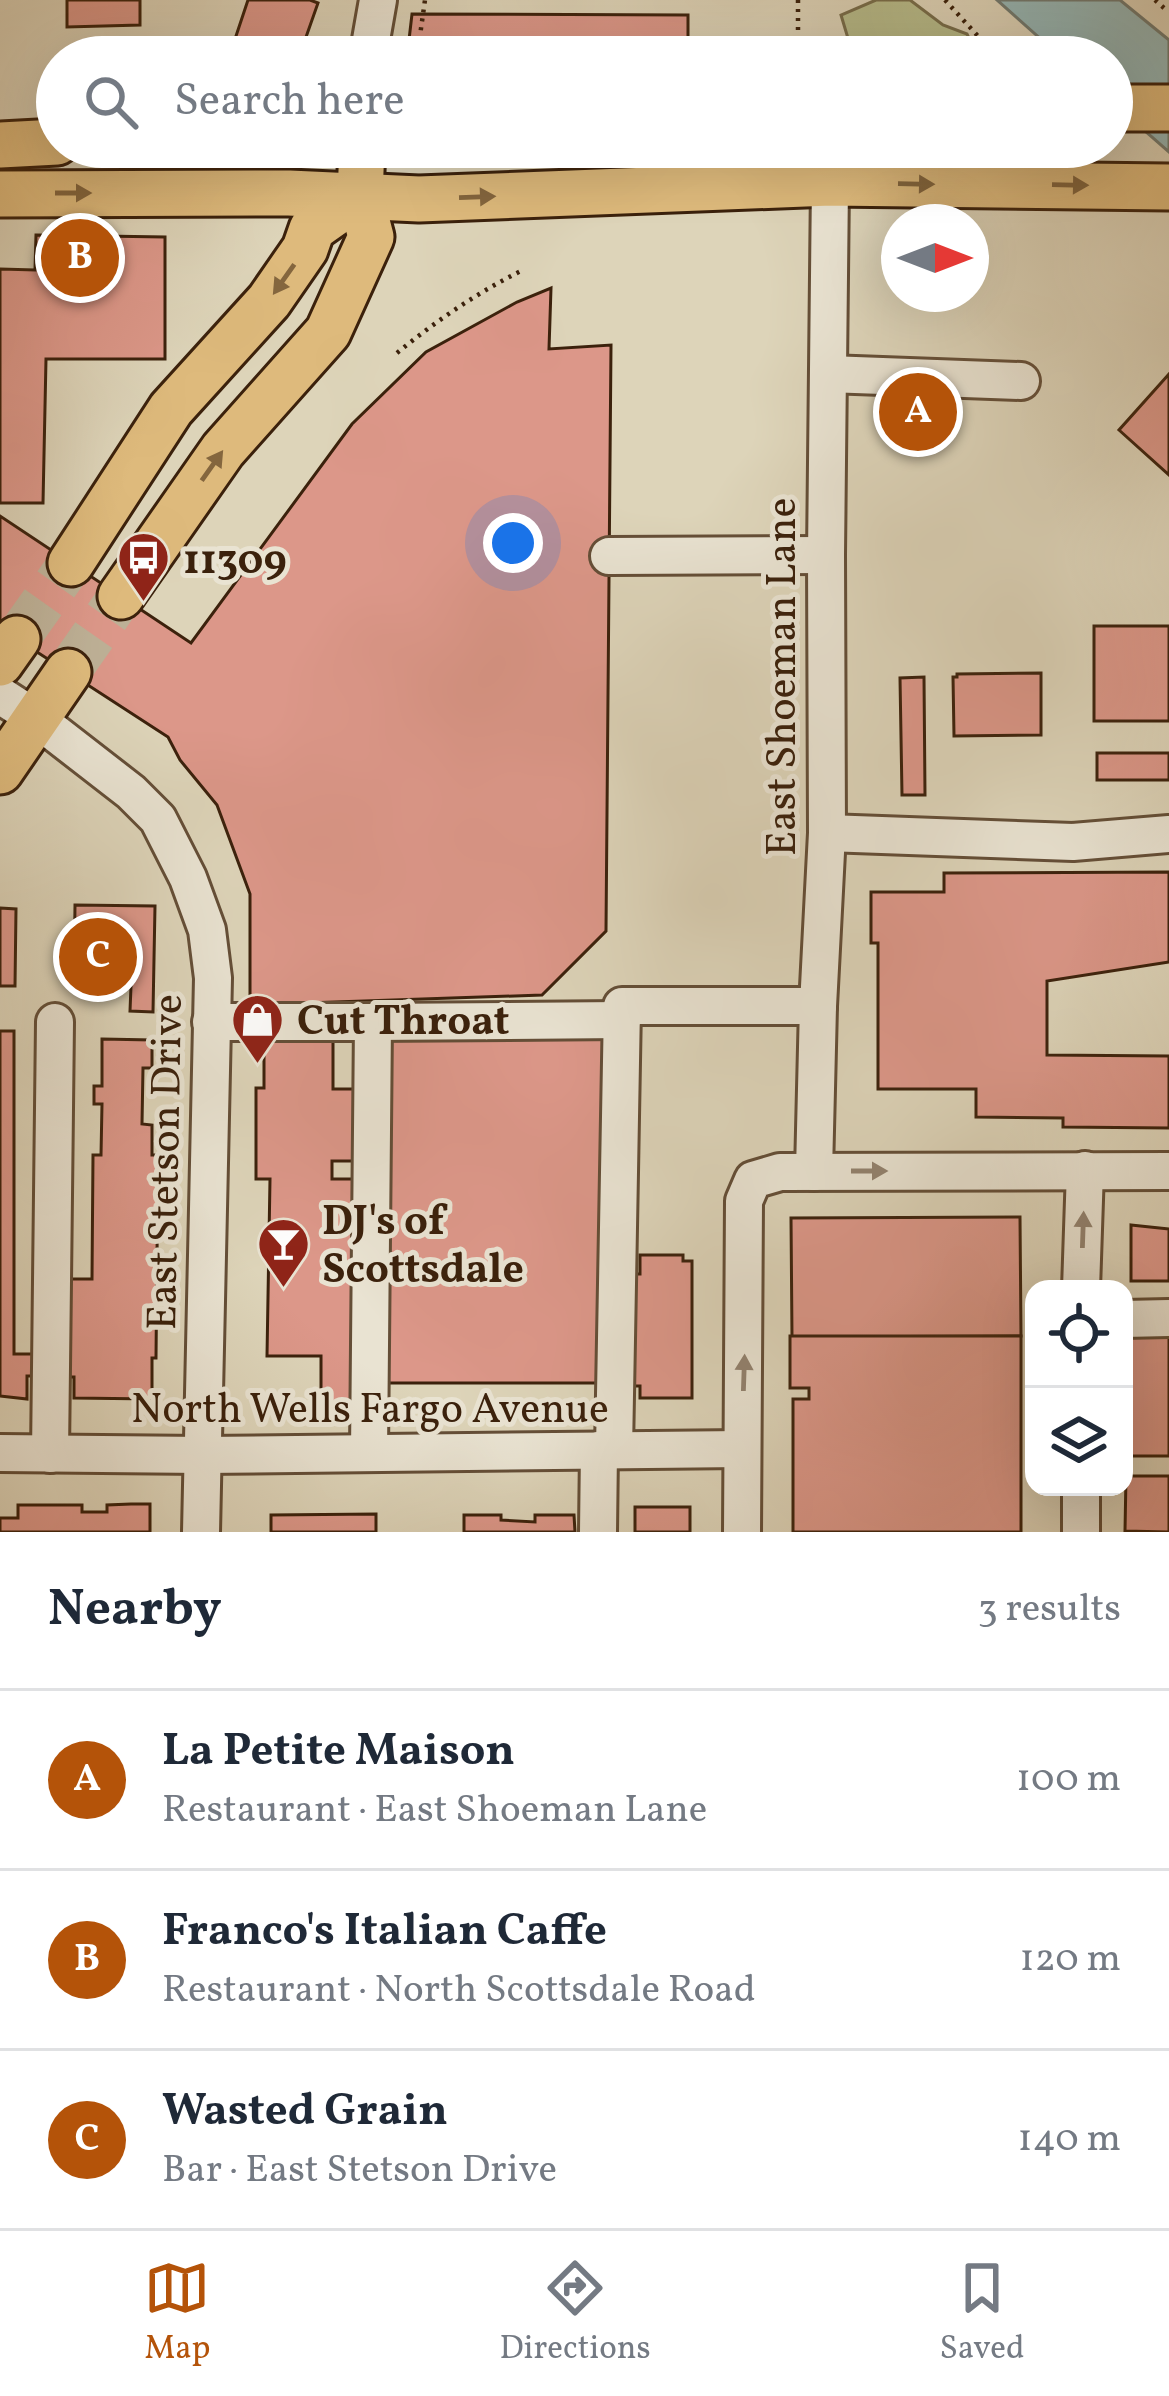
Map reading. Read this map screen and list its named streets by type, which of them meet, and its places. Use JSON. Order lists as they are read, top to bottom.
{
  "streets": {
    "street": ["East Shoeman Lane", "East Stetson Drive", "North Wells Fargo Avenue"]
  },
  "crossings": [
    ["East Stetson Drive", "North Wells Fargo Avenue"]
  ],
  "places": {
    "bus stop": ["11309"],
    "shop": ["Cut Throat"],
    "bar": ["DJ's of Scottsdale"]
  },
  "north": "right",
  "page": {
    "search": "Search here",
    "pins": ["B", "A", "C"],
    "heading": ["Nearby", "3 results"],
    "list": [
      {
        "mark": "A",
        "name": "La Petite Maison",
        "note": "Restaurant · East Shoeman Lane",
        "value": "100 m"
      },
      {
        "mark": "B",
        "name": "Franco's Italian Caffe",
        "note": "Restaurant · North Scottsdale Road",
        "value": "120 m"
      },
      {
        "mark": "C",
        "name": "Wasted Grain",
        "note": "Bar · East Stetson Drive",
        "value": "140 m"
      }
    ],
    "nav": ["Map", "Directions", "Saved"]
  }
}
